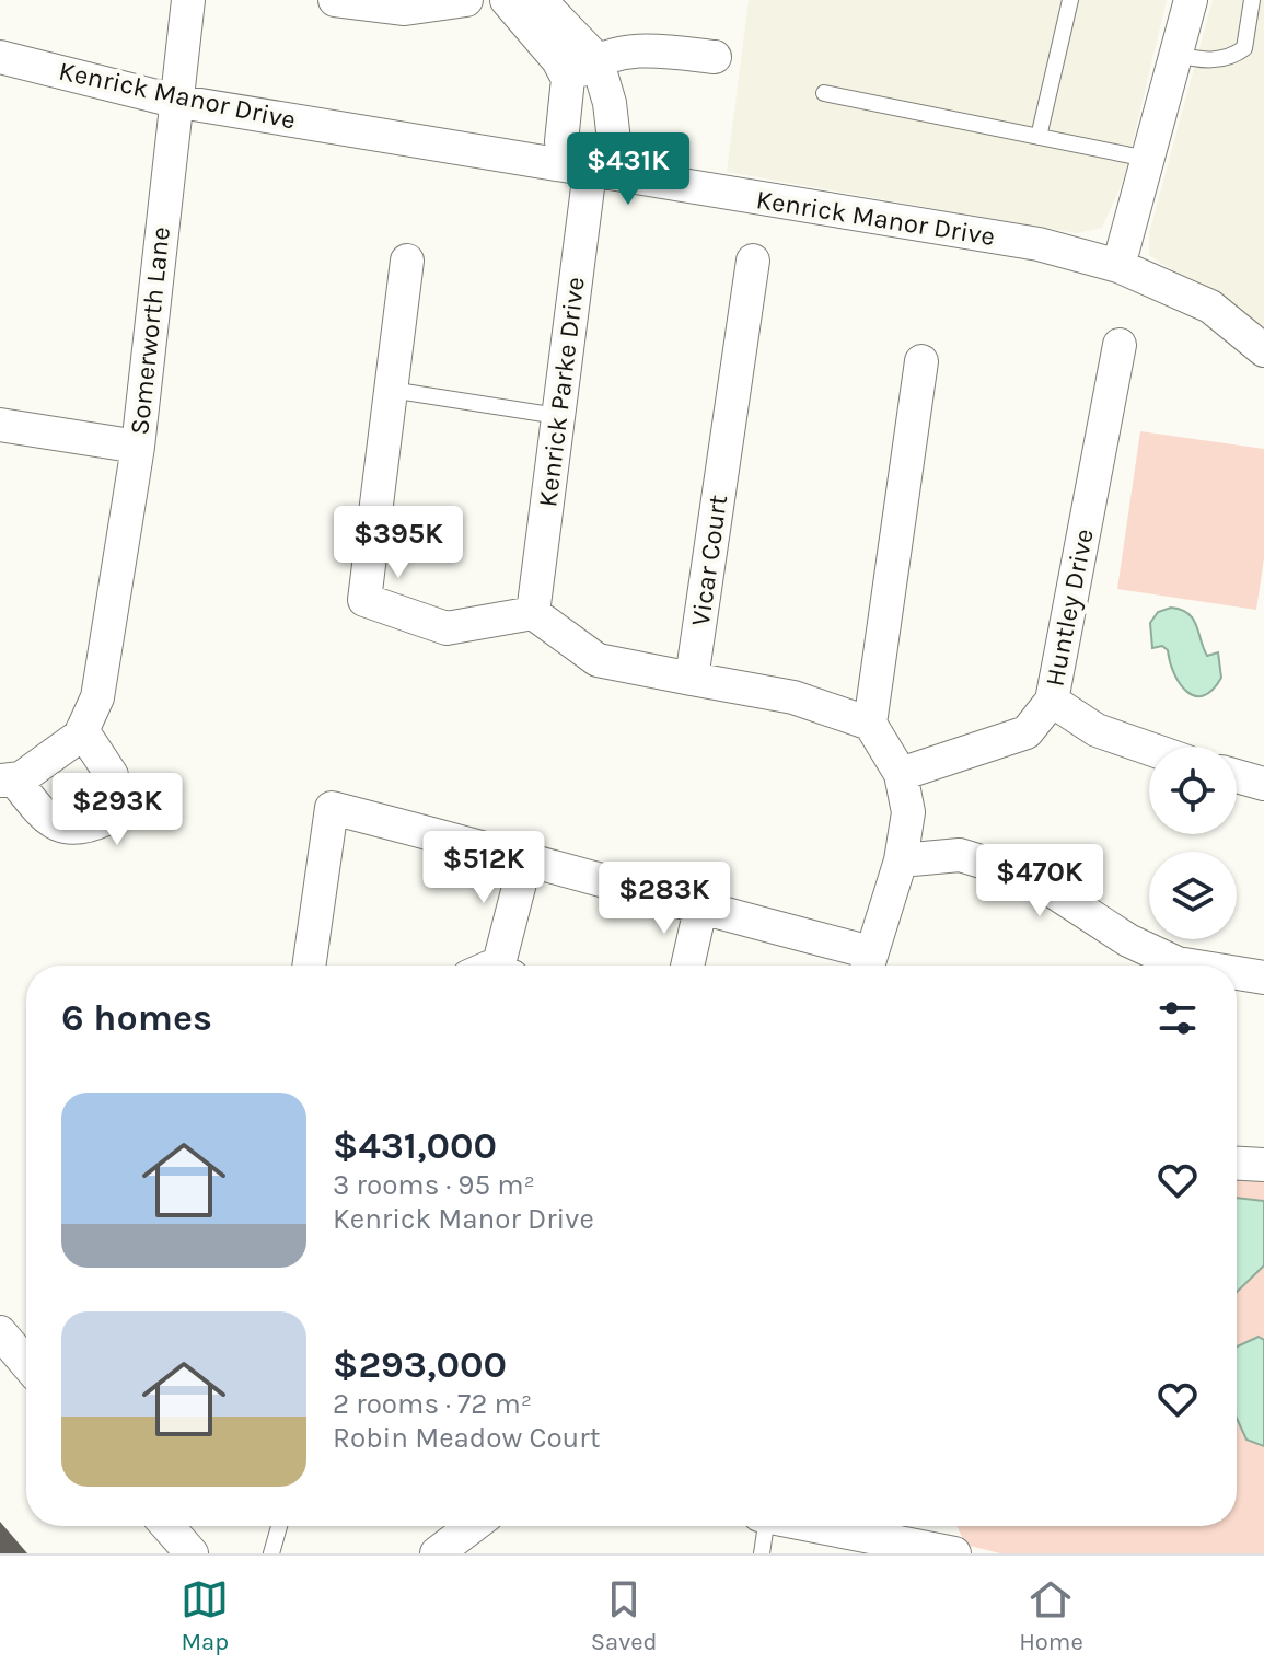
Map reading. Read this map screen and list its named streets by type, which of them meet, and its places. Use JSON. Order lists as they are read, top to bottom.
{
  "streets": {
    "street": [
      "Kenrick Manor Drive",
      "Somerworth Lane",
      "Kenrick Parke Drive",
      "Vicar Court",
      "Huntley Drive"
    ]
  },
  "crossings": [
    ["Kenrick Manor Drive", "Somerworth Lane"],
    ["Kenrick Manor Drive", "Kenrick Parke Drive"]
  ],
  "page": {
    "price": [
      "$431K",
      "$395K",
      "$293K",
      "$512K",
      "$470K",
      "$283K"
    ],
    "heading": "6 homes",
    "list": [
      {
        "name": "$431,000",
        "note": "3 rooms · 95 m² · Kenrick Manor Drive"
      },
      {
        "name": "$293,000",
        "note": "2 rooms · 72 m² · Robin Meadow Court"
      }
    ],
    "tabs": ["Map", "Saved", "Home"]
  }
}
